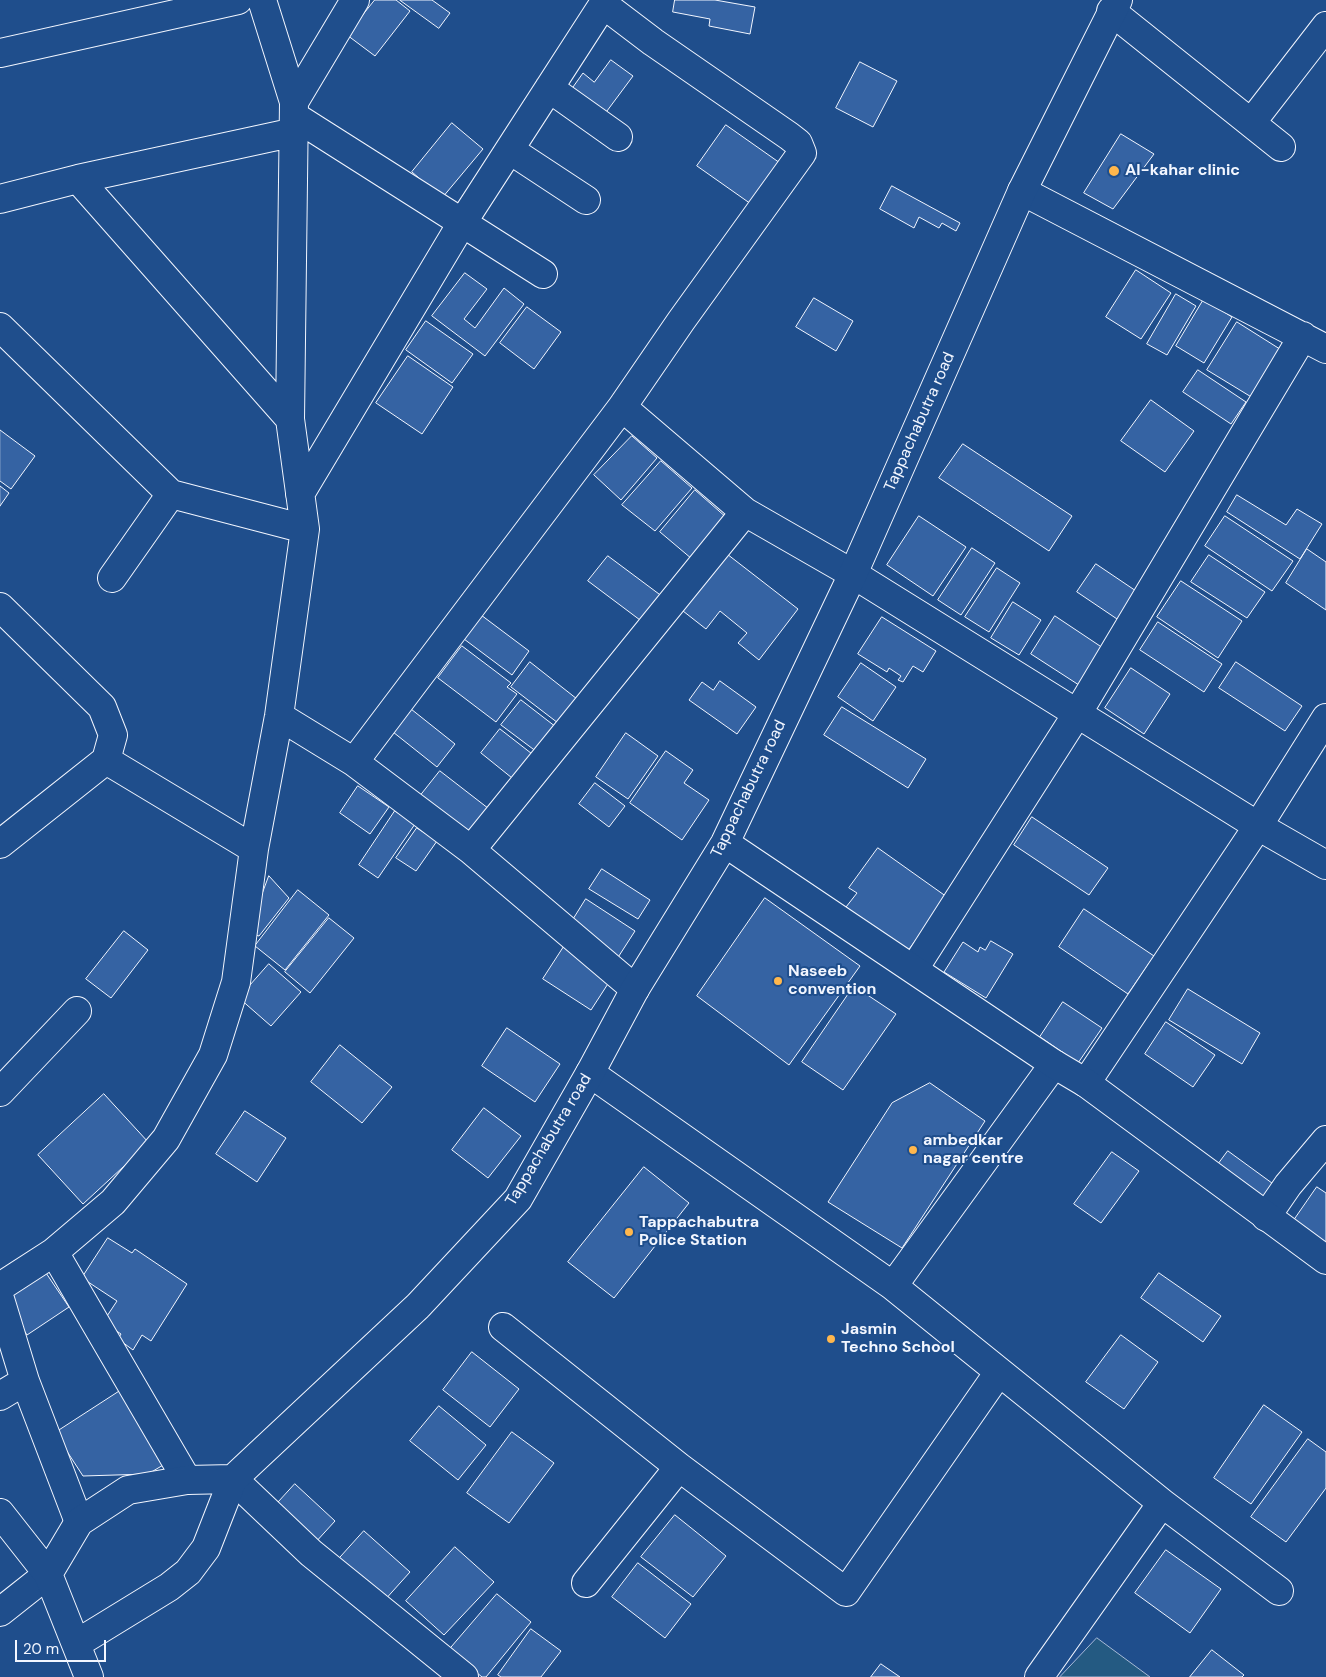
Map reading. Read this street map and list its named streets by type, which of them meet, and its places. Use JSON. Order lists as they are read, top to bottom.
{
  "streets": {
    "street": ["Tappachabutra road"]
  },
  "places": [
    "Al-kahar clinic",
    "Naseeb convention",
    "ambedkar nagar centre",
    "Tappachabutra Police Station",
    "Jasmin Techno School"
  ],
  "scale_bar": "20 m"
}
